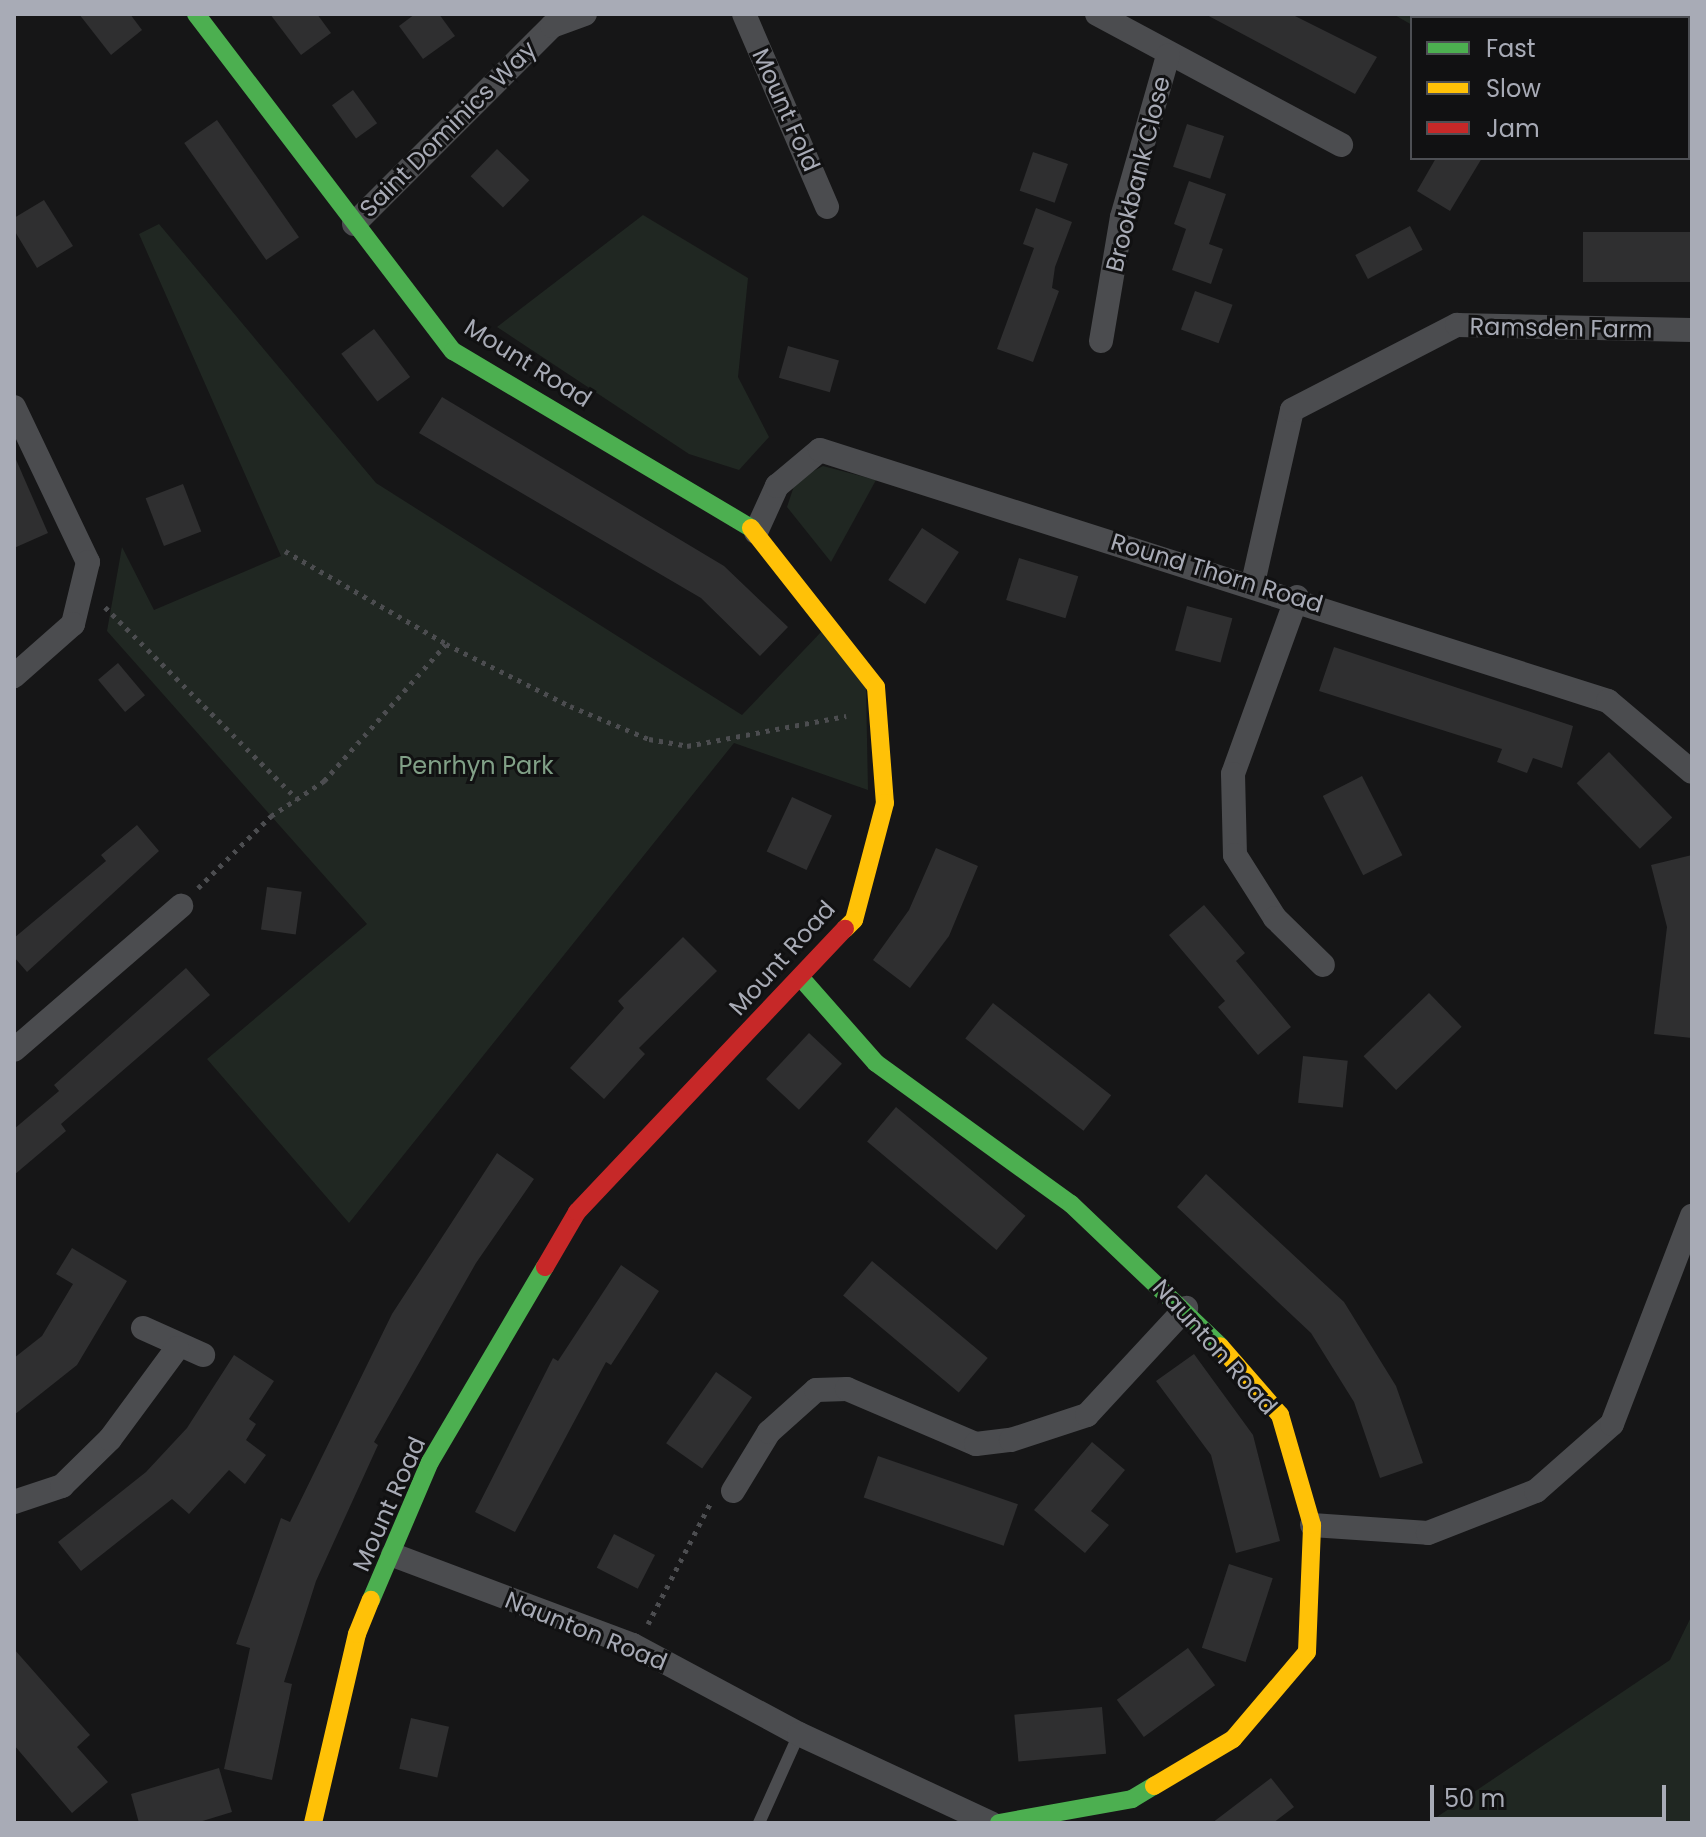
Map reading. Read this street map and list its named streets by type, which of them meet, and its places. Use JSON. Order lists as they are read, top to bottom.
{
  "streets": {
    "street": [
      "Mount Fold",
      "Saint Dominics Way",
      "Brookbank Close",
      "Ramsden Farm",
      "Mount Road",
      "Round Thorn Road",
      "Naunton Road"
    ]
  },
  "crossings": [
    ["Saint Dominics Way", "Mount Road"],
    ["Ramsden Farm", "Round Thorn Road"],
    ["Mount Road", "Round Thorn Road"],
    ["Mount Road", "Naunton Road"]
  ],
  "parks": ["Penrhyn Park"],
  "legend": ["Fast", "Slow", "Jam"],
  "scale_bar": "50 m"
}
